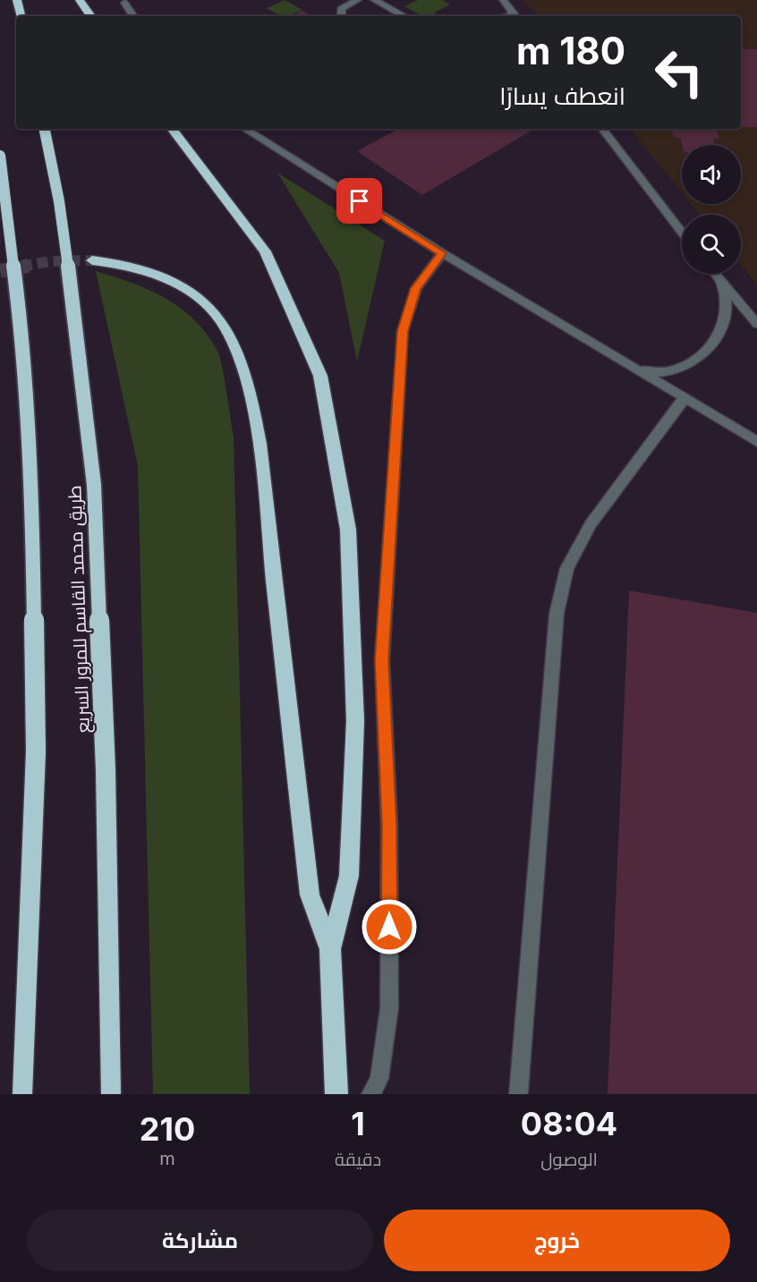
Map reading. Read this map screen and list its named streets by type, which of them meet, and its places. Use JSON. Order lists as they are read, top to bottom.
{
  "streets": {
    "highway": ["طريق محمد القاسم للمرور السريع"]
  },
  "page": {
    "turn": ["180 m", "انعطف يسارًا"],
    "eta": [
      "08:04",
      "الوصول",
      "1",
      "دقيقة",
      "210",
      "m"
    ],
    "buttons": ["خروج", "مشاركة"]
  }
}
